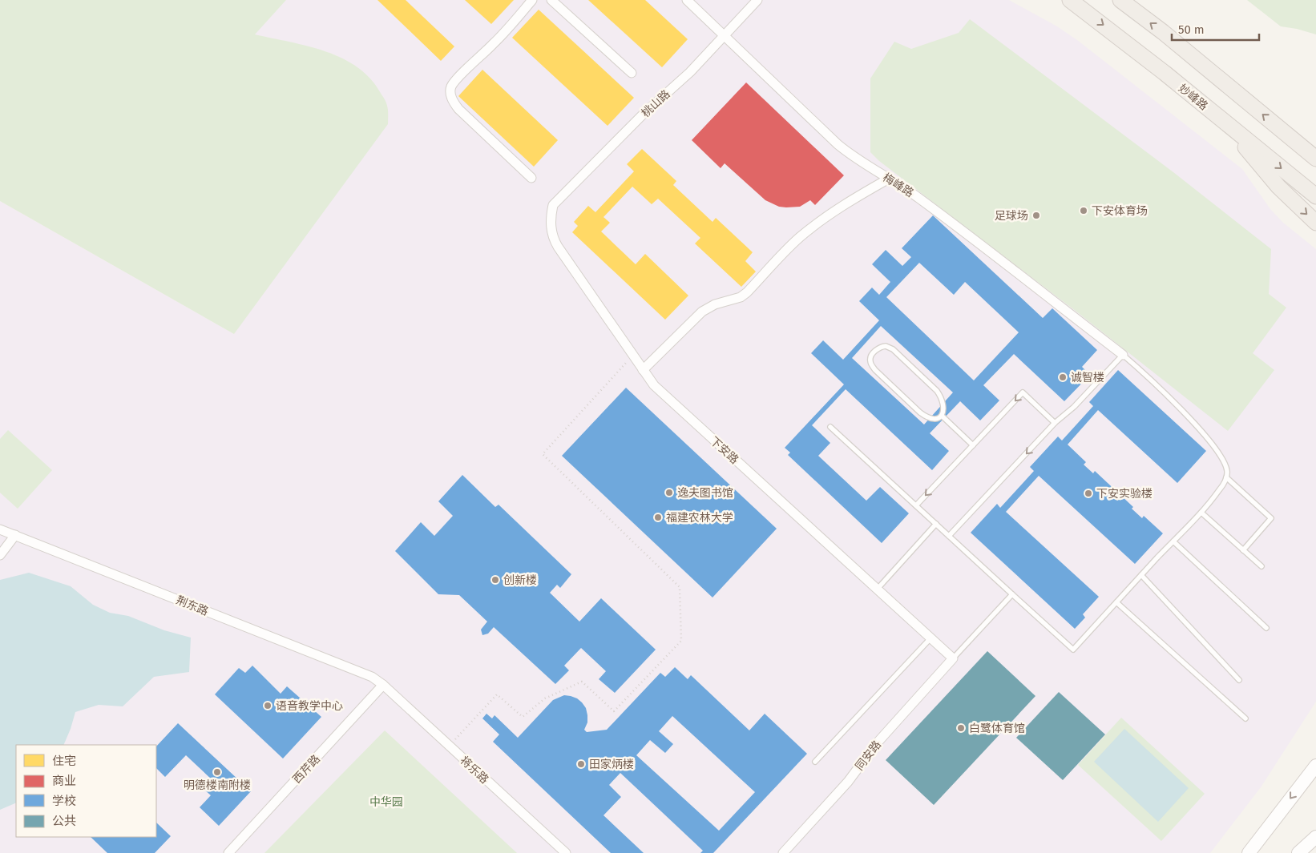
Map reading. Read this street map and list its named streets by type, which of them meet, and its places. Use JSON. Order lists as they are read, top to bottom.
{
  "streets": {
    "main road": ["妙峰路"],
    "street": [
      "桃山路",
      "梅峰路",
      "下安路",
      "荆东路",
      "同安路",
      "西芹路",
      "将乐路"
    ]
  },
  "crossings": [
    ["桃山路", "梅峰路"],
    ["桃山路", "下安路"],
    ["下安路", "同安路"],
    ["荆东路", "西芹路"],
    ["荆东路", "将乐路"],
    ["西芹路", "将乐路"]
  ],
  "parks": ["中华园"],
  "places": [
    "下安体育场",
    "足球场",
    "诚智楼",
    "逸夫图书馆",
    "下安实验楼",
    "福建农林大学",
    "创新楼",
    "语音教学中心",
    "白鹭体育馆",
    "田家炳楼",
    "明德楼南附楼"
  ],
  "legend": [
    "住宅",
    "商业",
    "学校",
    "公共"
  ],
  "scale_bar": "50 m"
}
